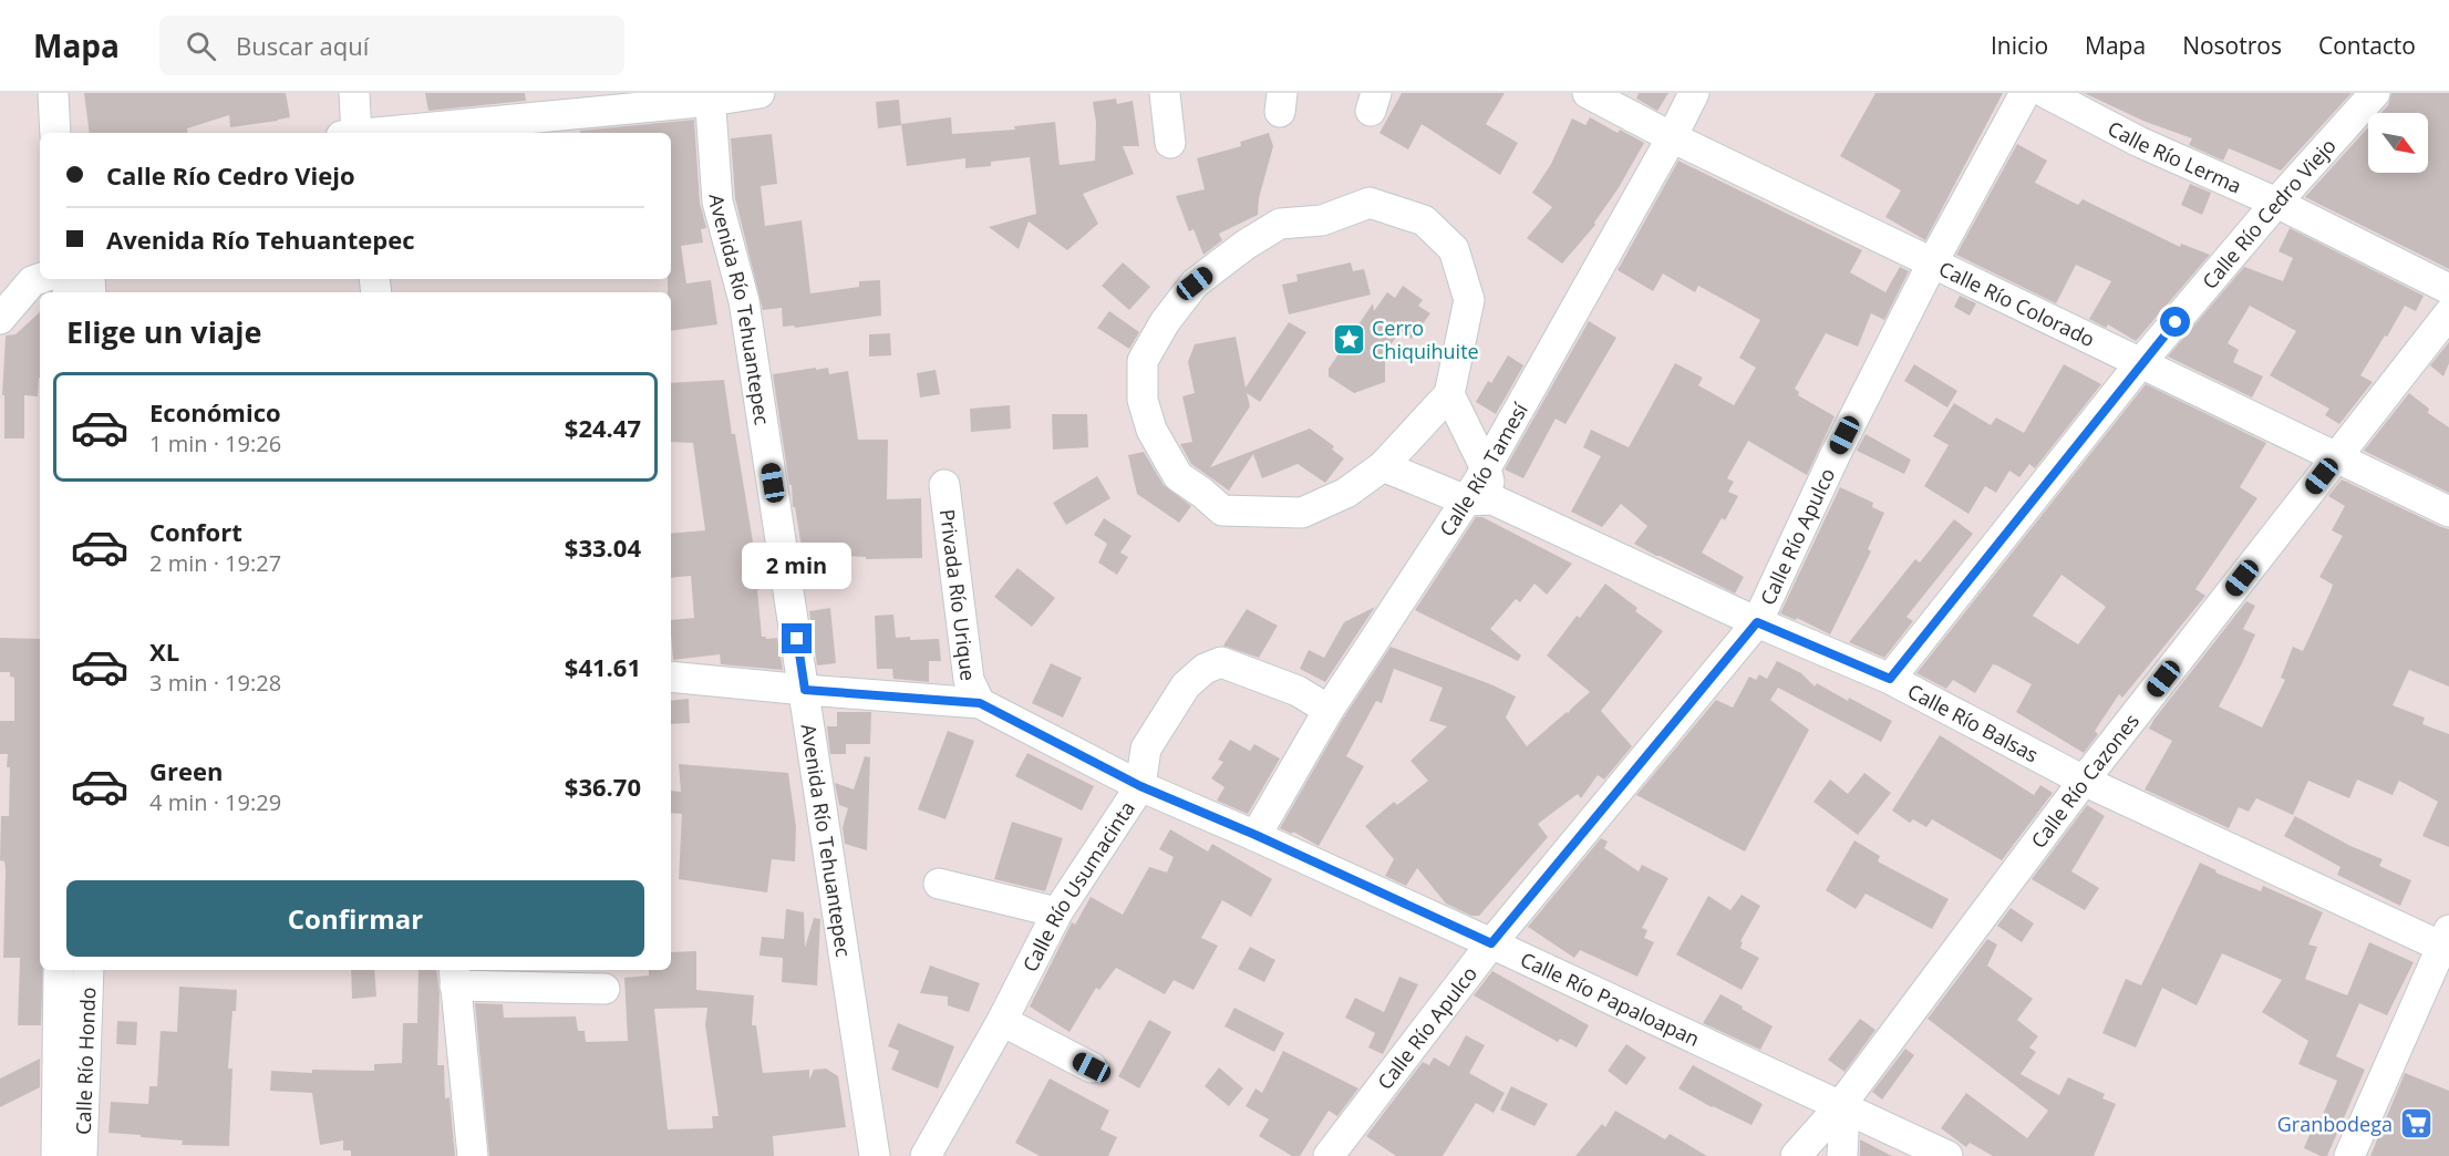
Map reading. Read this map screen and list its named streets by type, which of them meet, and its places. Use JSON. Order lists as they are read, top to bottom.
{
  "streets": {
    "street": [
      "Calle Río Lerma",
      "Calle Río Cedro Viejo",
      "Calle Río Colorado",
      "Avenida Río Tehuantepec",
      "Calle Río Tamesí",
      "Calle Río Apulco",
      "Privada Río Urique",
      "Calle Río Balsas",
      "Calle Río Cazones",
      "Calle Río Usumacinta",
      "Calle Río Papaloapan",
      "Calle Río Hondo"
    ]
  },
  "crossings": [
    ["Calle Río Lerma", "Calle Río Cedro Viejo"],
    ["Calle Río Cedro Viejo", "Calle Río Colorado"],
    ["Calle Río Cedro Viejo", "Calle Río Balsas"],
    ["Calle Río Colorado", "Calle Río Tamesí"],
    ["Calle Río Colorado", "Calle Río Apulco"],
    ["Calle Río Colorado", "Calle Río Cazones"],
    ["Avenida Río Tehuantepec", "Calle Río Papaloapan"],
    ["Calle Río Tamesí", "Calle Río Balsas"],
    ["Calle Río Tamesí", "Calle Río Usumacinta"],
    ["Calle Río Tamesí", "Calle Río Papaloapan"],
    ["Calle Río Apulco", "Calle Río Balsas"],
    ["Calle Río Apulco", "Calle Río Papaloapan"],
    ["Privada Río Urique", "Calle Río Papaloapan"],
    ["Calle Río Balsas", "Calle Río Cazones"],
    ["Calle Río Cazones", "Calle Río Papaloapan"],
    ["Calle Río Usumacinta", "Calle Río Papaloapan"]
  ],
  "places": {
    "place": ["Cerro Chiquihuite"],
    "supermarket": ["Granbodega"]
  },
  "north": "bottom right",
  "page": {
    "header": "Mapa",
    "search": "Buscar aquí",
    "nav": [
      "Inicio",
      "Mapa",
      "Nosotros",
      "Contacto"
    ],
    "banner": ["Calle Río Cedro Viejo", "Avenida Río Tehuantepec"],
    "heading": "Elige un viaje",
    "list": [
      {
        "name": "Económico",
        "note": "1 min · 19:26",
        "value": "$24.47"
      },
      {
        "name": "Confort",
        "note": "2 min · 19:27",
        "value": "$33.04"
      },
      {
        "name": "XL",
        "note": "3 min · 19:28",
        "value": "$41.61"
      },
      {
        "name": "Green",
        "note": "4 min · 19:29",
        "value": "$36.70"
      }
    ],
    "bubble": "2 min",
    "buttons": "Confirmar"
  }
}
